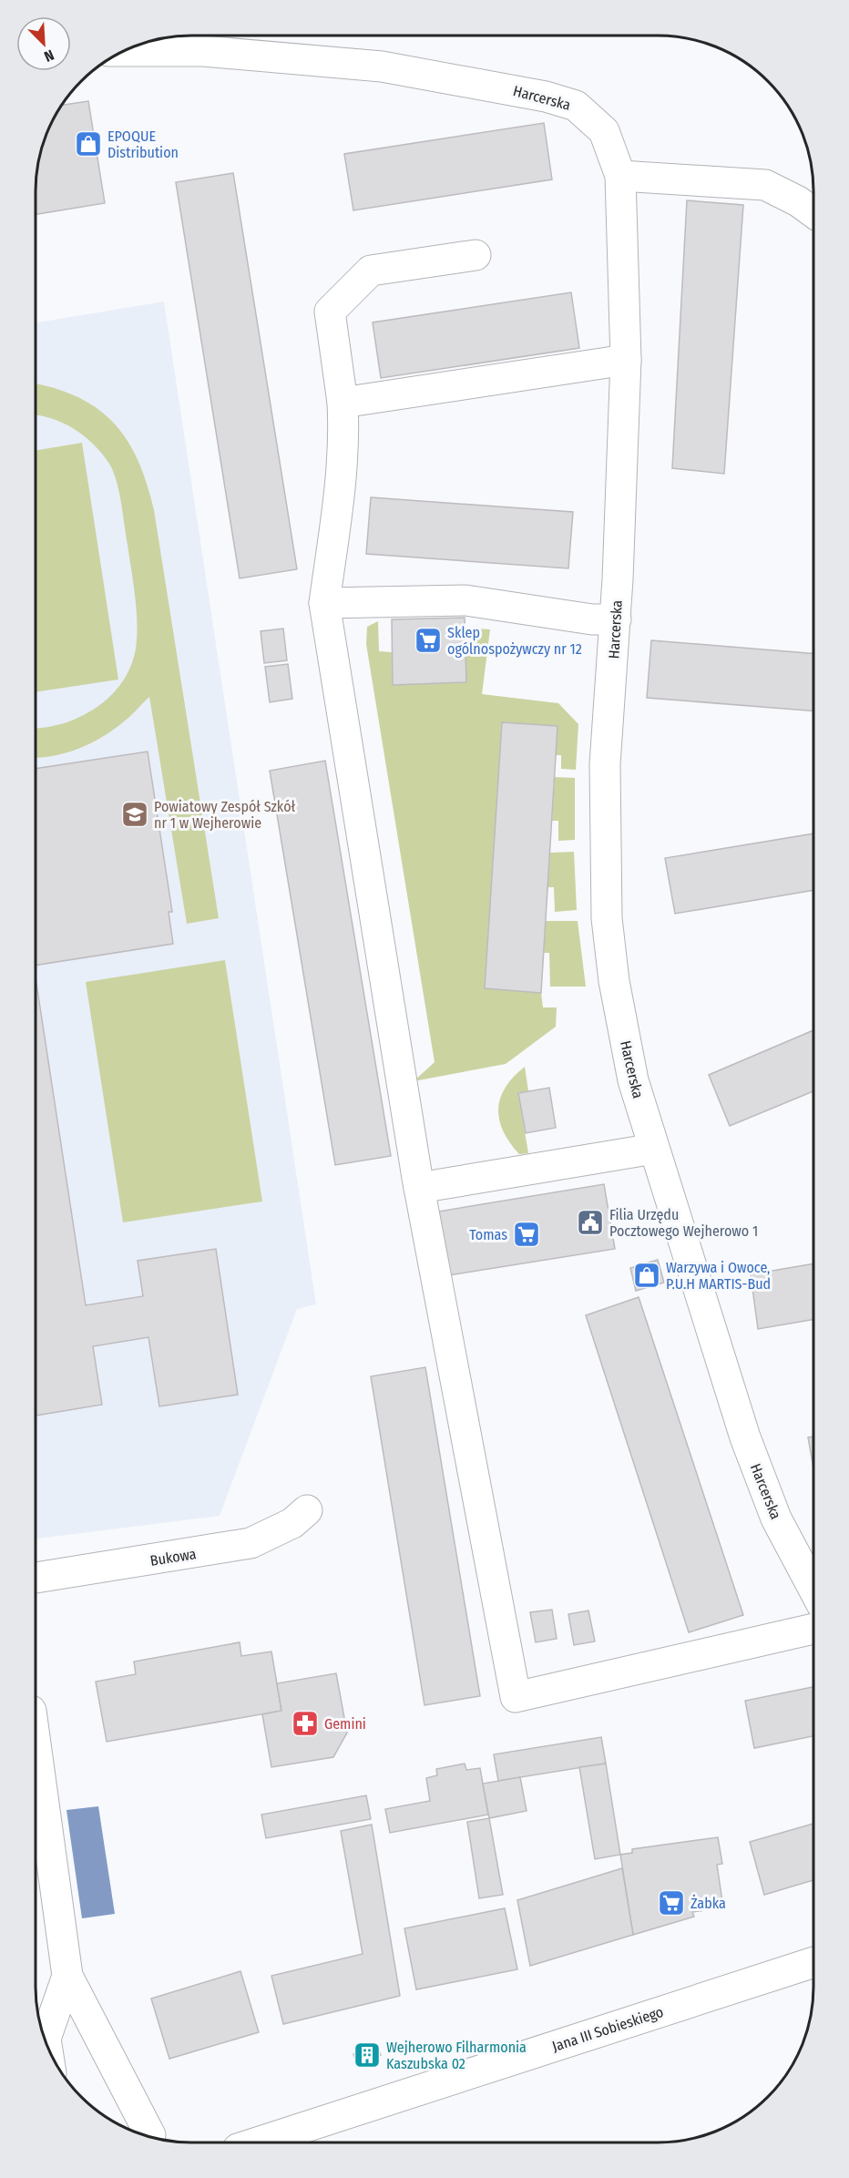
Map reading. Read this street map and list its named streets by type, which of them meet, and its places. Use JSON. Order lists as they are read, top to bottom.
{
  "streets": {
    "street": ["Harcerska", "Bukowa", "Jana III Sobieskiego"]
  },
  "places": {
    "shop": ["EPOQUE Distribution", "Warzywa i Owoce, P.U.H MARTIS-Bud"],
    "supermarket": ["Sklep ogólnospożywczy nr 12", "Tomas", "Żabka"],
    "school or university": ["Powiatowy Zespół Szkół nr 1 w Wejherowie"],
    "public building": ["Filia Urzędu Pocztowego Wejherowo 1"],
    "pharmacy": ["Gemini"],
    "building": ["Wejherowo Filharmonia Kaszubska 02"]
  },
  "north": "bottom right"
}
